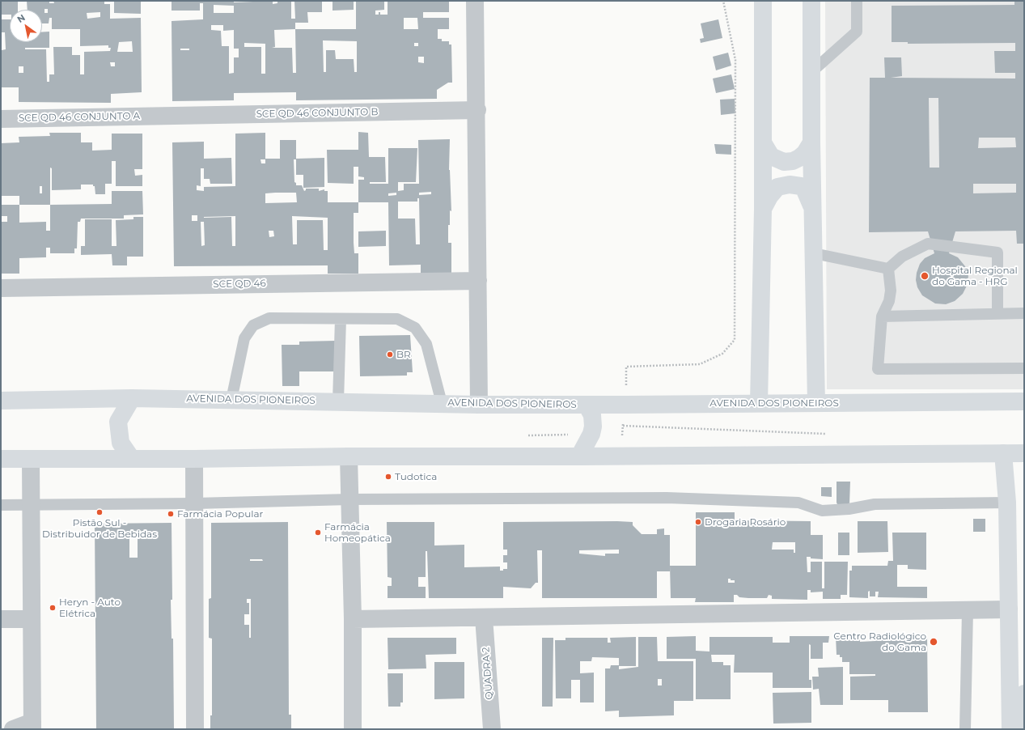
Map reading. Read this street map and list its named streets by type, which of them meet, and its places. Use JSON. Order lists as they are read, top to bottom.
{
  "streets": {
    "main road": ["AVENIDA DOS PIONEIROS"],
    "street": [
      "SCE QD 46 CONJUNTO B",
      "SCE QD 46 CONJUNTO A",
      "SCE QD 46",
      "QUADRA 2"
    ]
  },
  "crossings": [
    ["SCE QD 46 CONJUNTO B", "SCE QD 46 CONJUNTO A"]
  ],
  "places": [
    "Hospital Regional do Gama - HRG",
    "BR",
    "Tudotica",
    "Pistão Sul - Distribuidor de Bebidas",
    "Farmácia Popular",
    "Drogaria Rosário",
    "Farmácia Homeopática",
    "Heryn - Auto Elétrica",
    "Centro Radiológico do Gama"
  ],
  "north": "top left"
}
